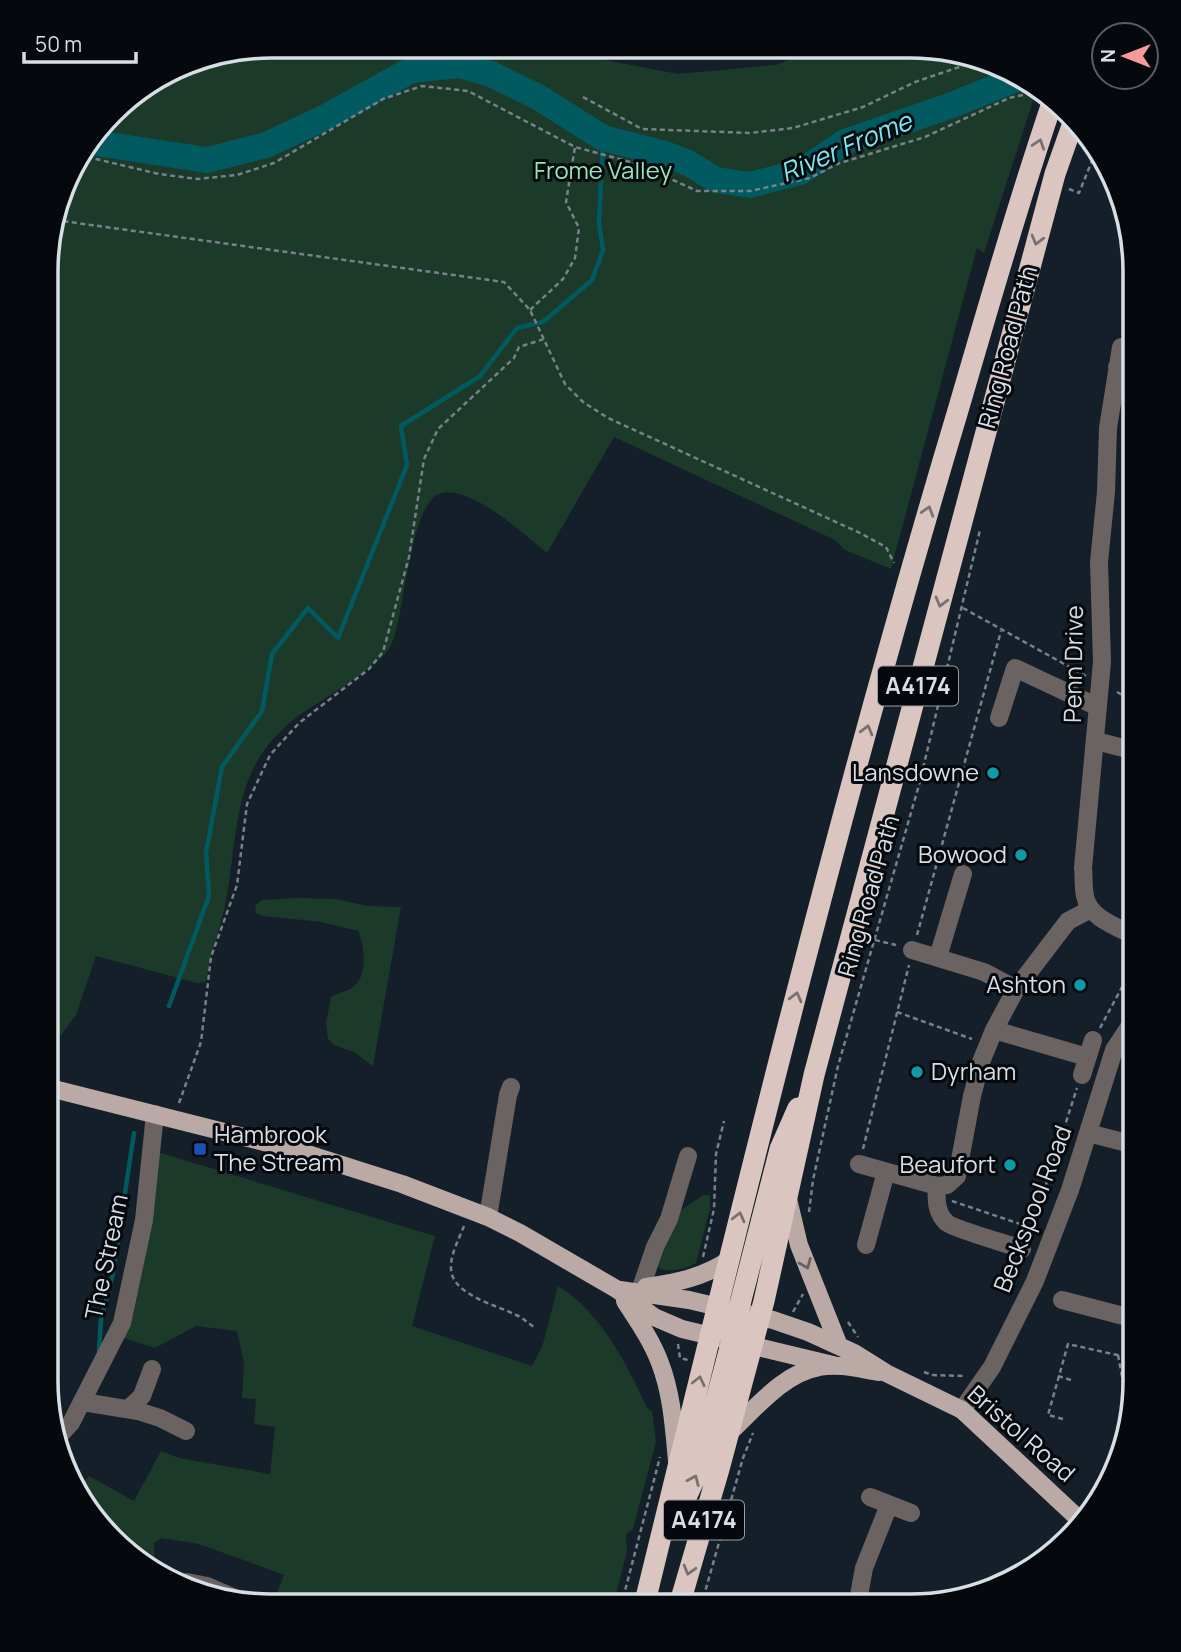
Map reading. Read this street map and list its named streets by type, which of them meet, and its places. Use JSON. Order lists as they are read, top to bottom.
{
  "streets": {
    "highway": ["A4174"],
    "main road": ["Bristol Road"],
    "street": ["Penn Drive", "Beckspool Road", "The Stream"],
    "path": ["Ring Road Path"]
  },
  "crossings": [
    ["A4174", "Bristol Road"],
    ["Beckspool Road", "Bristol Road"]
  ],
  "water": ["River Frome"],
  "parks": ["Frome Valley"],
  "places": {
    "other": [
      "Lansdowne",
      "Bowood",
      "Ashton",
      "Dyrham",
      "Beaufort"
    ],
    "transit": ["Hambrook The Stream"]
  },
  "scale_bar": "50 m",
  "north": "left"
}
